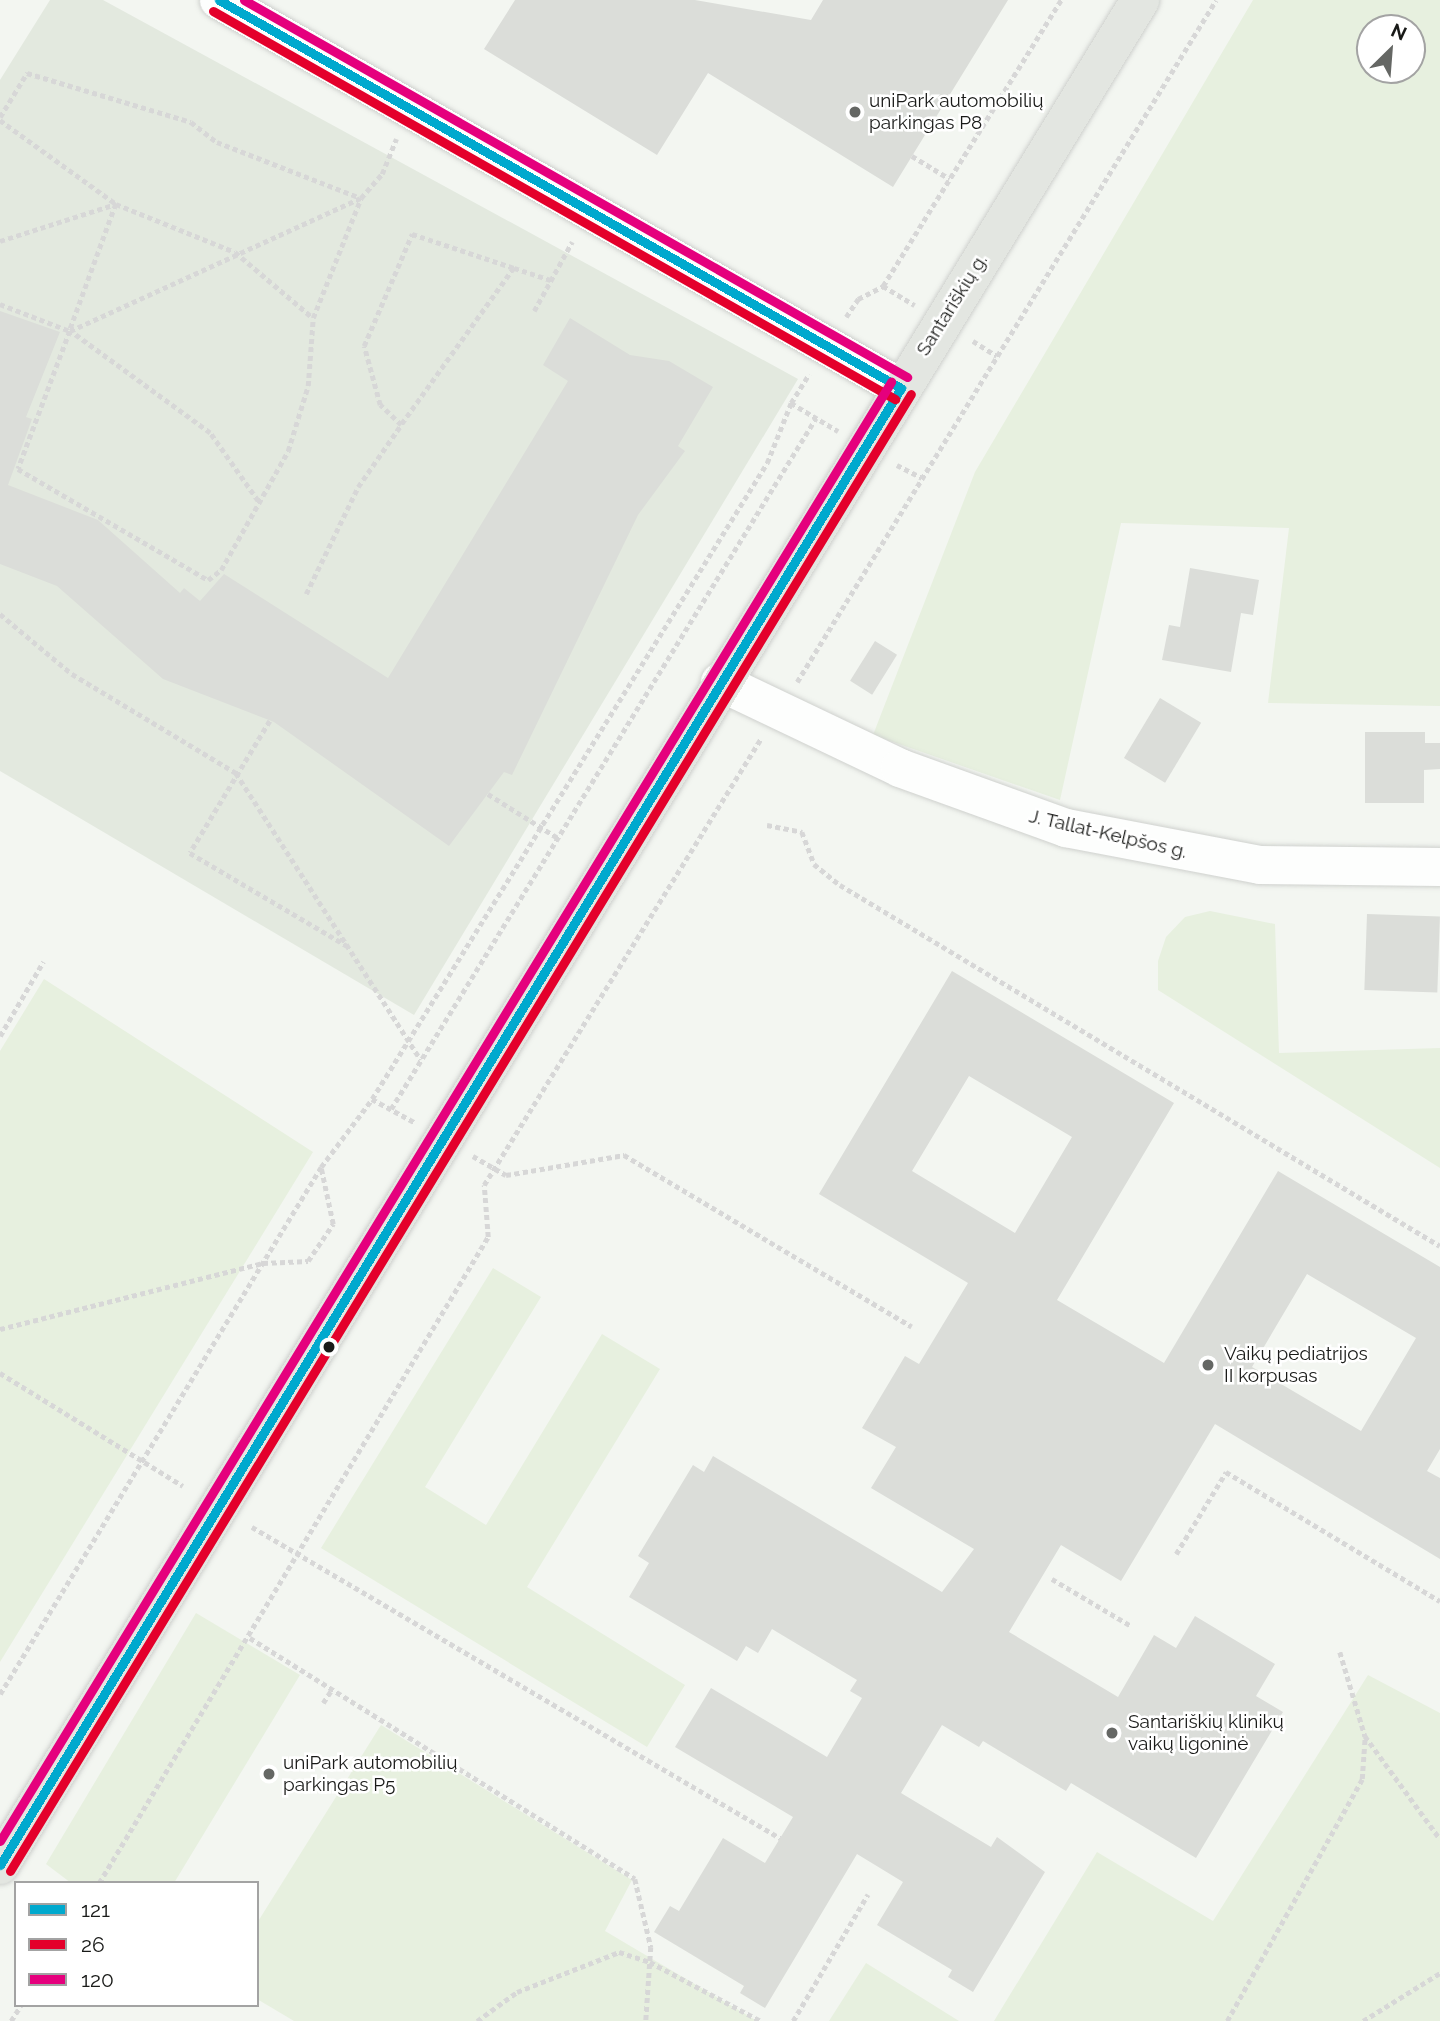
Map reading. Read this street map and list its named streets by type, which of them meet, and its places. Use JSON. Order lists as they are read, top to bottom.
{
  "streets": {
    "main road": ["Santariškių g."],
    "street": ["J. Tallat-Kelpšos g."]
  },
  "crossings": [
    ["Santariškių g.", "J. Tallat-Kelpšos g."]
  ],
  "places": [
    "uniPark automobilių parkingas P8",
    "Vaikų pediatrijos II korpusas",
    "Santariškių klinikų vaikų ligoninė",
    "uniPark automobilių parkingas P5"
  ],
  "lines": ["transit line 121", "transit line 120", "transit line 26"],
  "legend": ["121", "26", "120"],
  "north": "top right"
}
